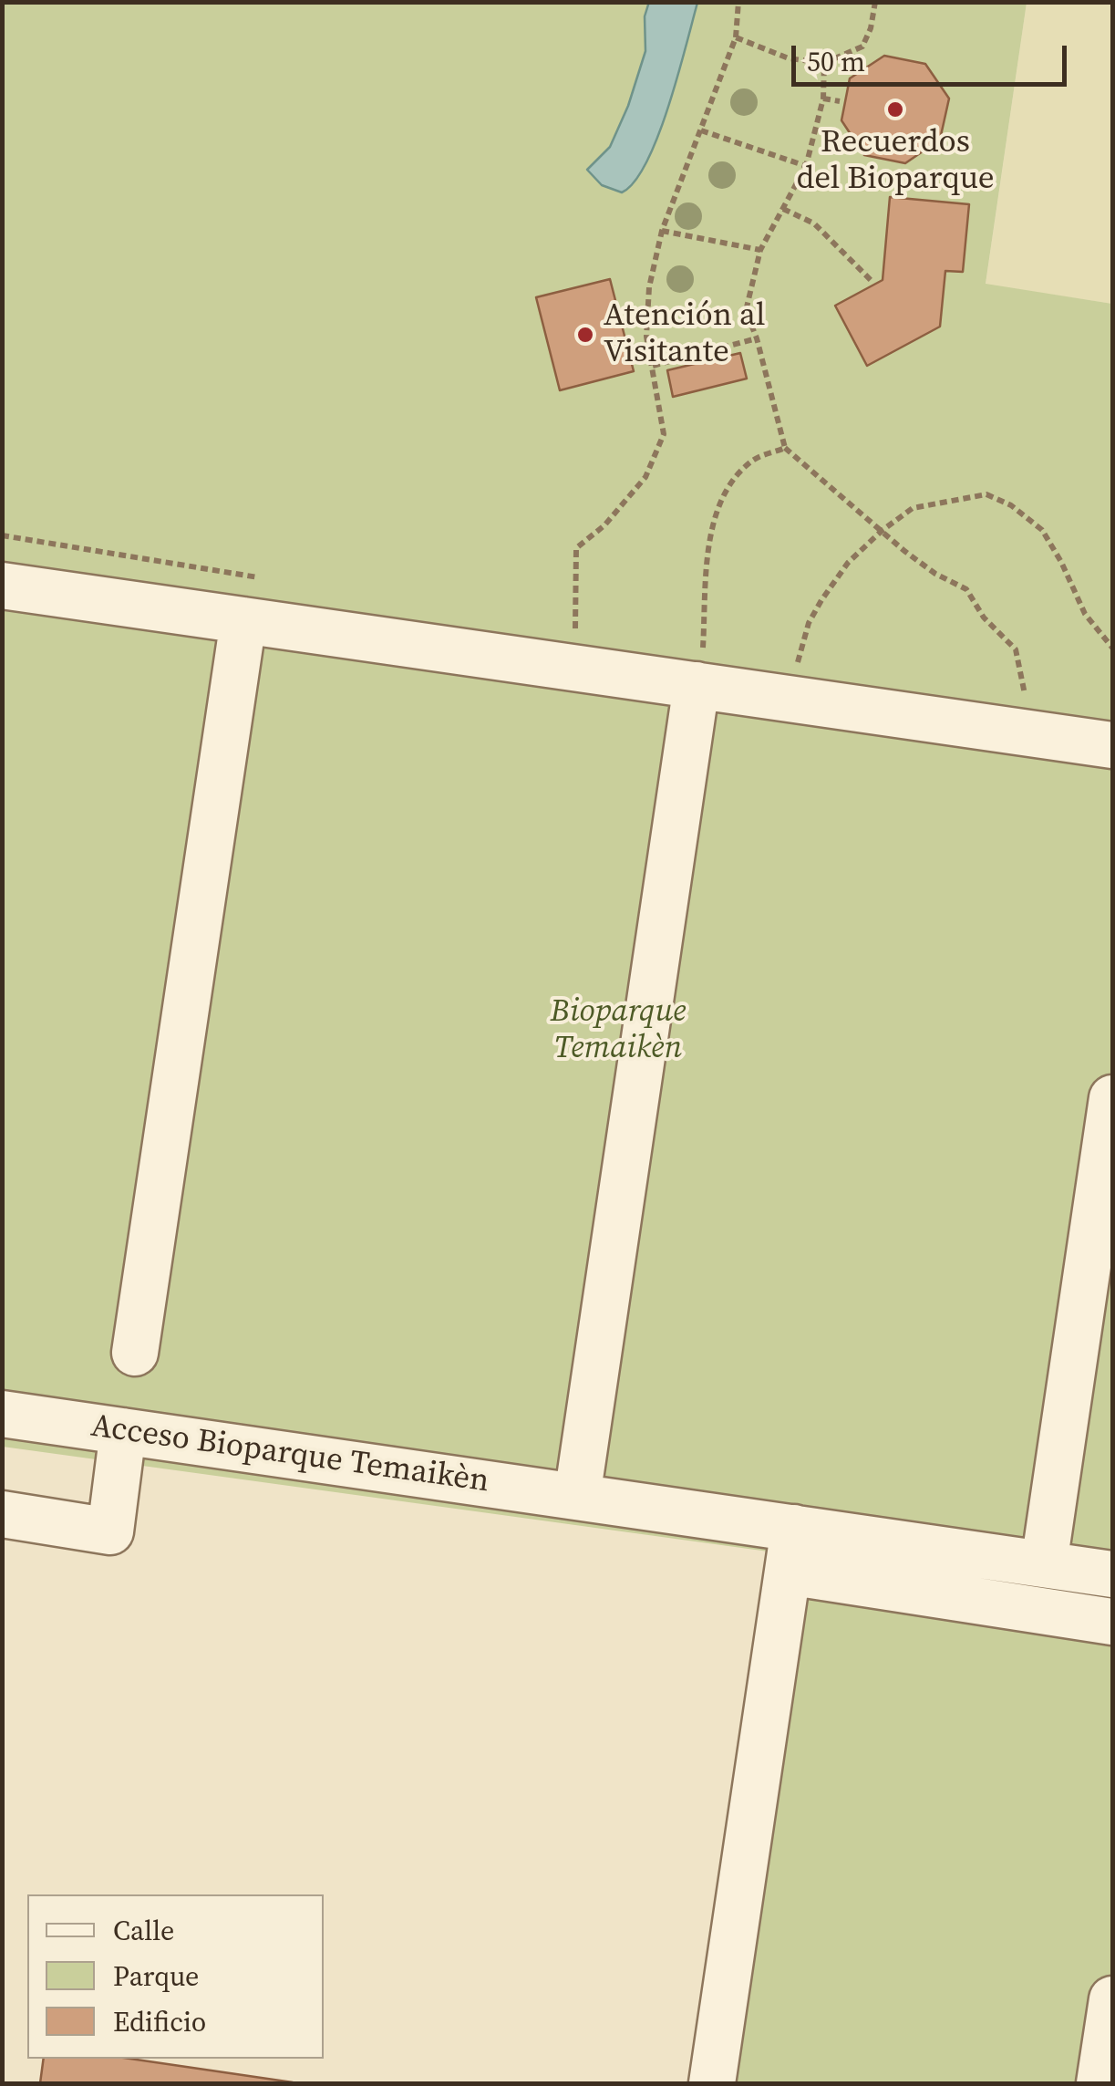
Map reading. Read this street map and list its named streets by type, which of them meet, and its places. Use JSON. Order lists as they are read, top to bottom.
{
  "streets": {
    "lane": ["Acceso Bioparque Temaikèn"]
  },
  "parks": ["Bioparque Temaikèn"],
  "places": ["Recuerdos del Bioparque", "Atención al Visitante"],
  "legend": ["Calle", "Parque", "Edificio"],
  "scale_bar": "50 m"
}
